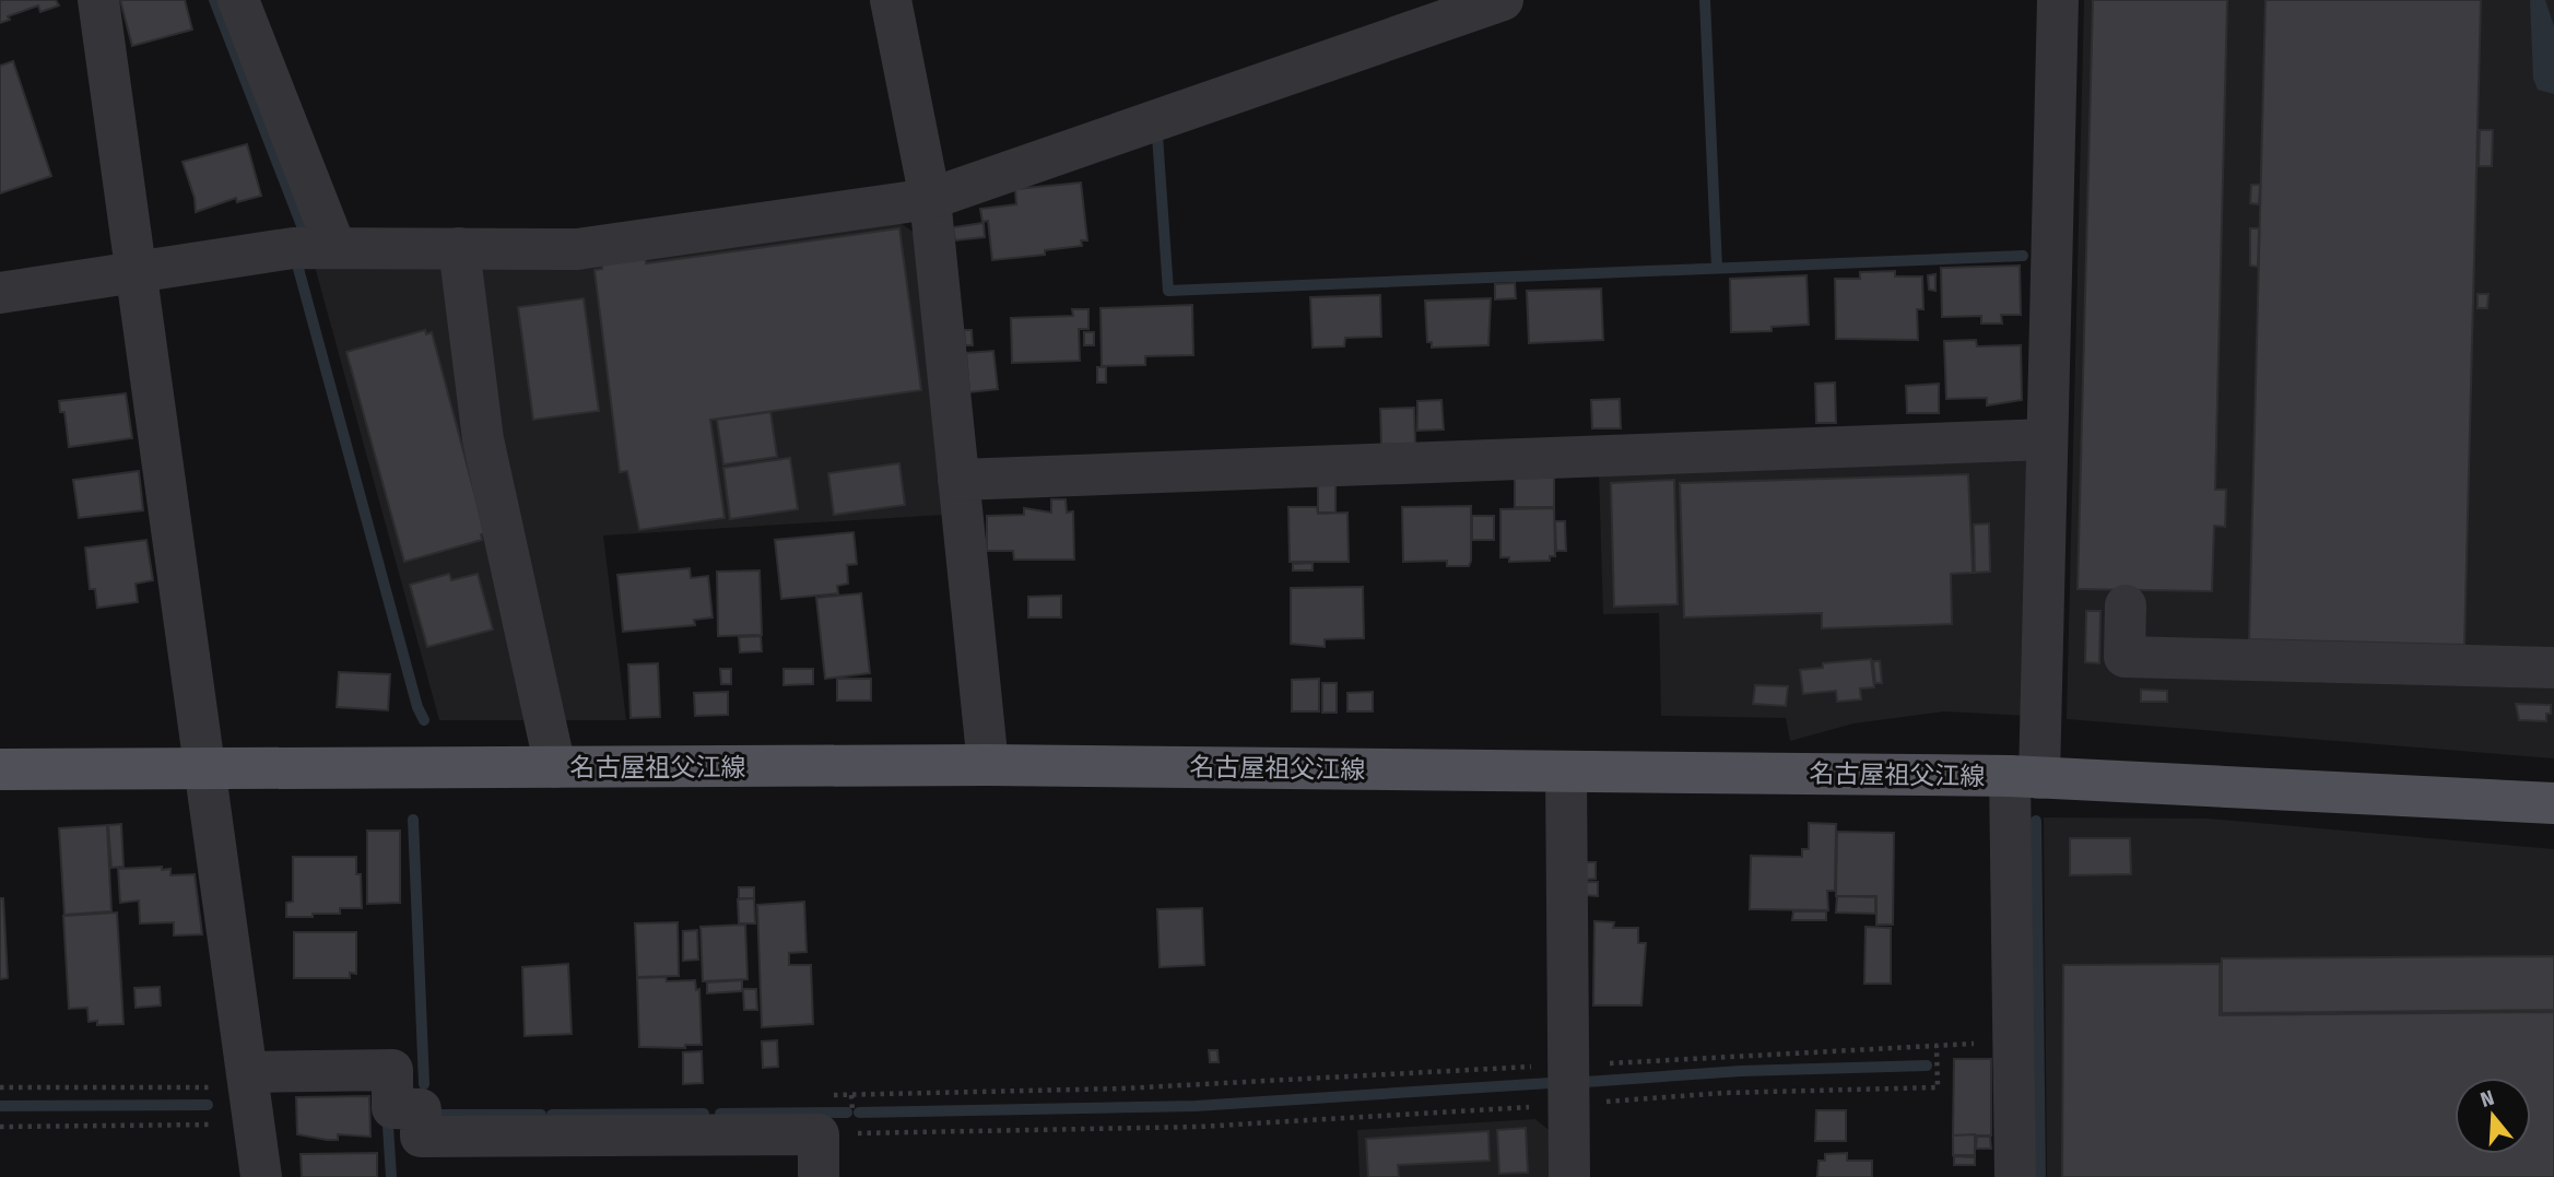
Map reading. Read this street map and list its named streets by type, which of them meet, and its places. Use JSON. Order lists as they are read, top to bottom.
{
  "streets": {
    "main road": ["名古屋祖父江線"]
  },
  "north": "top"
}
